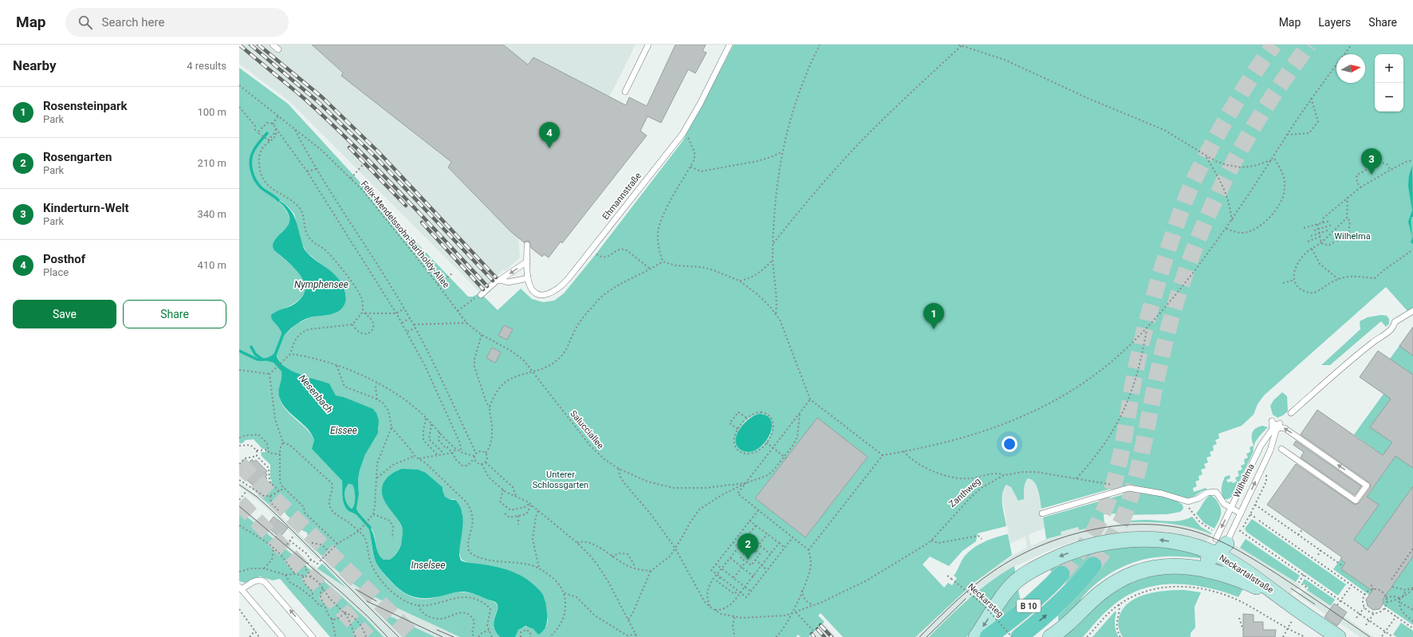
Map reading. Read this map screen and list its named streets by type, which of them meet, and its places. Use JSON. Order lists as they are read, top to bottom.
{
  "streets": {
    "main road": ["Neckartalstraße", "B 10"],
    "lane": ["Ehmannstraße", "Wilhelma"],
    "path": [
      "Felix-Mendelssohn-Bartholdy-Allee",
      "Salucciallee",
      "Zanthweg",
      "Neckarsteg"
    ]
  },
  "crossings": [
    ["Felix-Mendelssohn-Bartholdy-Allee", "Salucciallee"],
    ["Salucciallee", "Zanthweg"],
    ["Wilhelma", "Neckartalstraße"]
  ],
  "water": [
    "Nymphensee",
    "Nesenbach",
    "Eissee",
    "Inselsee"
  ],
  "parks": ["Wilhelma", "Unterer Schlossgarten"],
  "north": "right",
  "page": {
    "header": "Map",
    "search": "Search here",
    "nav": ["Map", "Layers", "Share"],
    "heading": ["Nearby", "4 results"],
    "map_buttons": ["+", "−"],
    "list": [
      {
        "mark": "1",
        "name": "Rosensteinpark",
        "note": "Park",
        "value": "100 m"
      },
      {
        "mark": "2",
        "name": "Rosengarten",
        "note": "Park",
        "value": "210 m"
      },
      {
        "mark": "3",
        "name": "Kinderturn-Welt",
        "note": "Park",
        "value": "340 m"
      },
      {
        "mark": "4",
        "name": "Posthof",
        "note": "Place",
        "value": "410 m"
      }
    ],
    "pins": [
      "4",
      "3",
      "1",
      "2"
    ],
    "buttons": ["Save", "Share"]
  }
}
